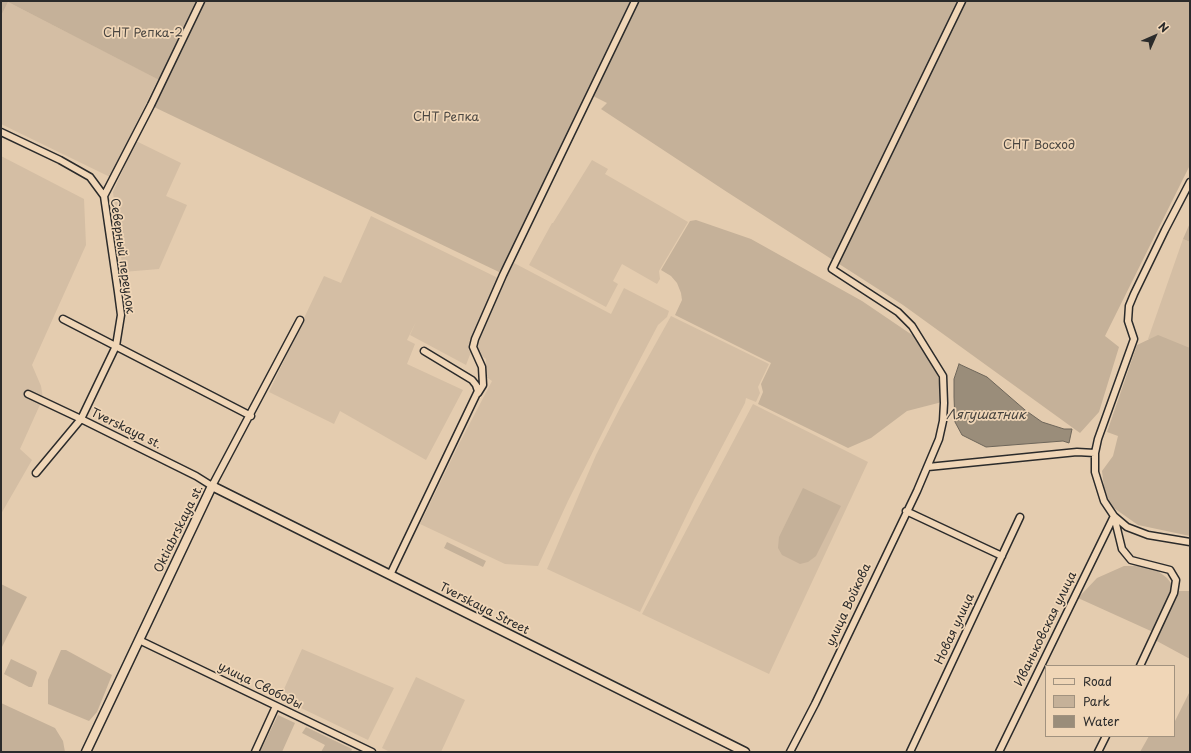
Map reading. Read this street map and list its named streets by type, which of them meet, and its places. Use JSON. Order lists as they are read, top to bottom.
{
  "streets": {
    "main road": ["Oktiabrskaya st.", "Tverskaya Street"],
    "street": [
      "Северный переулок",
      "Tverskaya st.",
      "улица Войкова",
      "Новая улица",
      "Иваньковская улица",
      "улица Свободы"
    ]
  },
  "crossings": [
    ["Северный переулок", "Tverskaya st."],
    ["Tverskaya st.", "Oktiabrskaya st."],
    ["Tverskaya st.", "Tverskaya Street"],
    ["Oktiabrskaya st.", "Tverskaya Street"],
    ["Oktiabrskaya st.", "улица Свободы"]
  ],
  "water": ["Лягушатник"],
  "parks": ["СНТ Репка-2", "СНТ Репка", "СНТ Восход"],
  "legend": ["Road", "Park", "Water"],
  "north": "top right"
}
